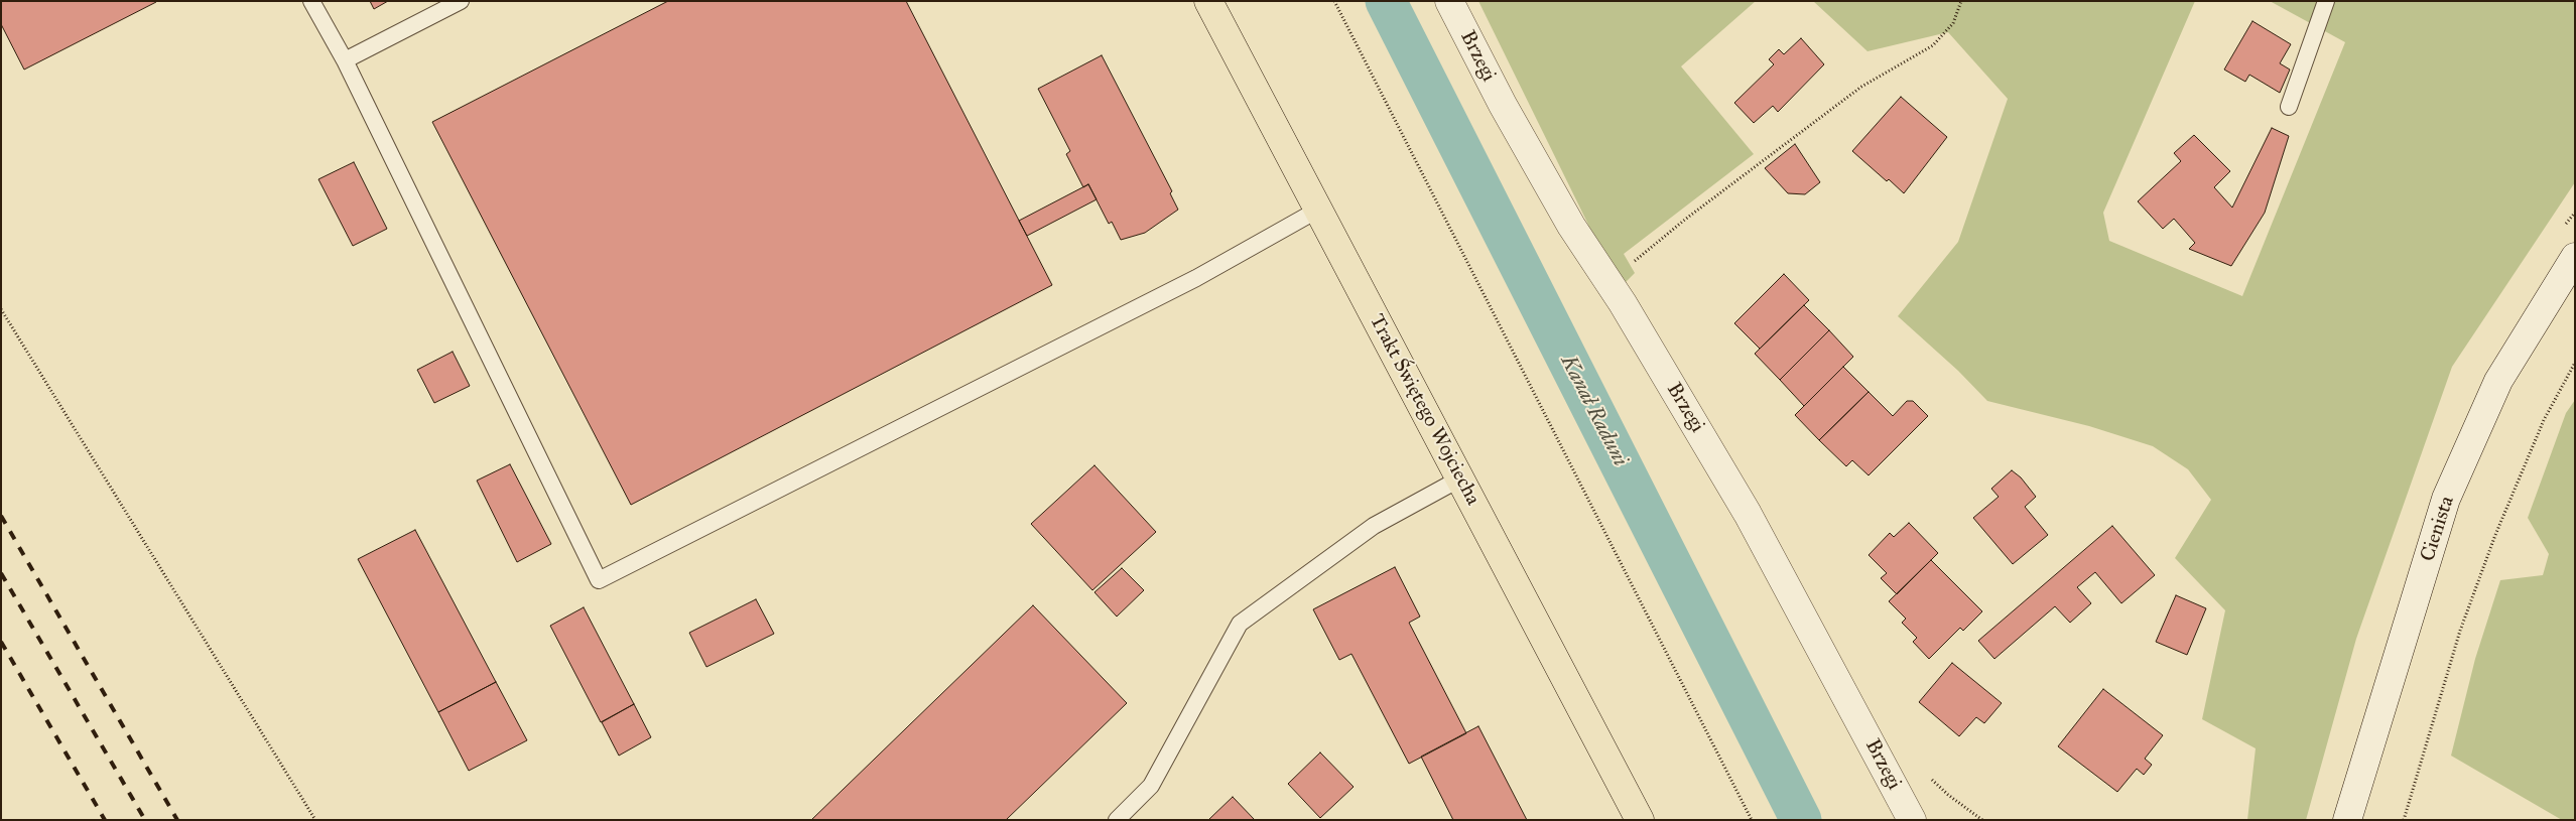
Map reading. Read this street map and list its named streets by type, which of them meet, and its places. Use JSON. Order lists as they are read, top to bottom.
{
  "streets": {
    "main road": ["Trakt Świętego Wojciecha"],
    "street": ["Brzegi", "Cienista"]
  },
  "water": ["Kanał Raduni"]
}
